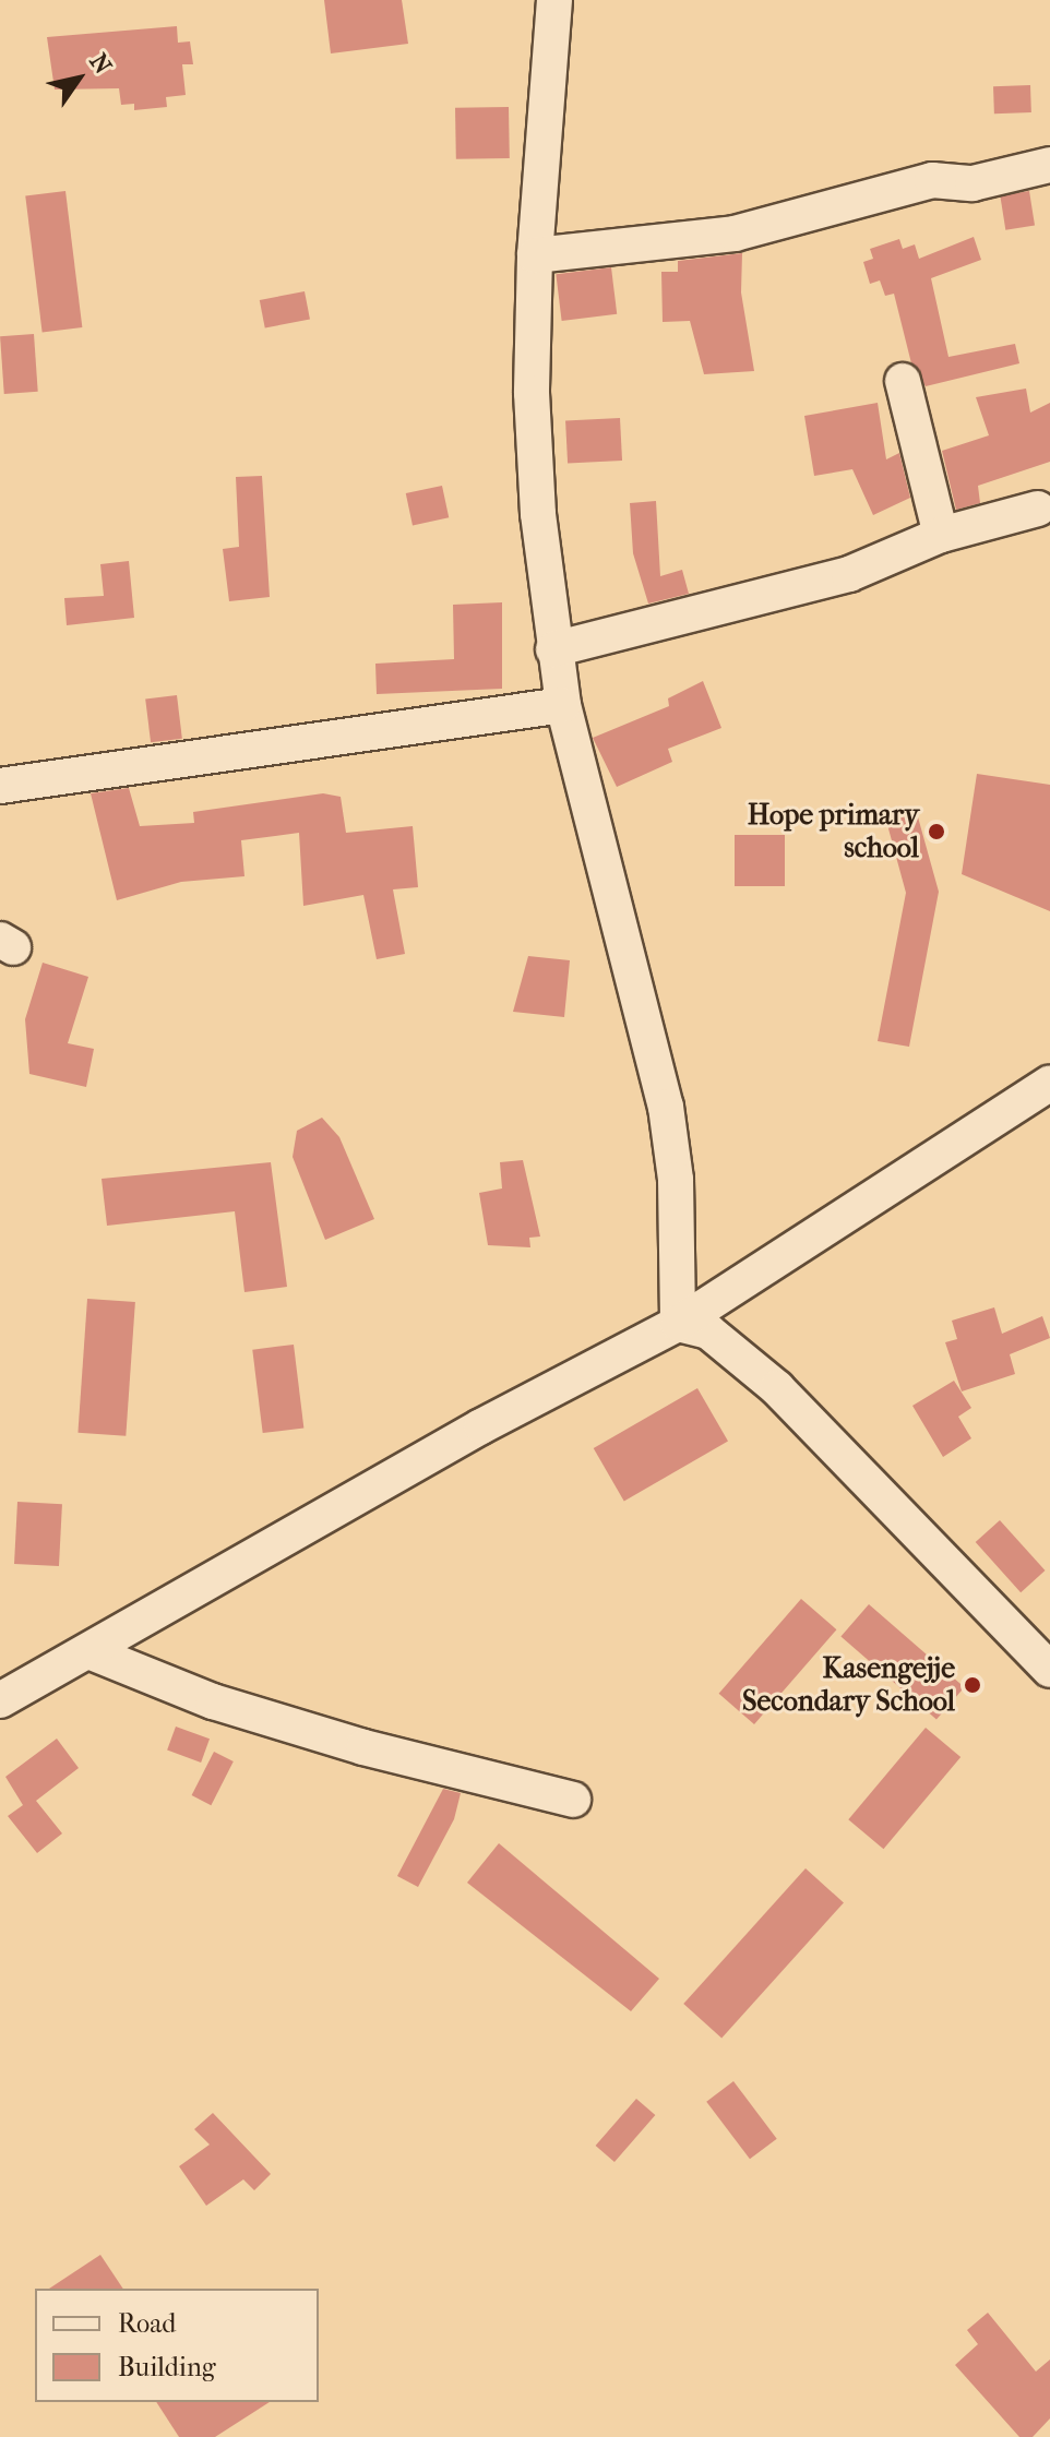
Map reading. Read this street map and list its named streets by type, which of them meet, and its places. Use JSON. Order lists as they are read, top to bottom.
{
  "places": ["Hope primary school", "Kasengejje Secondary School"],
  "legend": ["Road", "Building"],
  "north": "top right"
}
